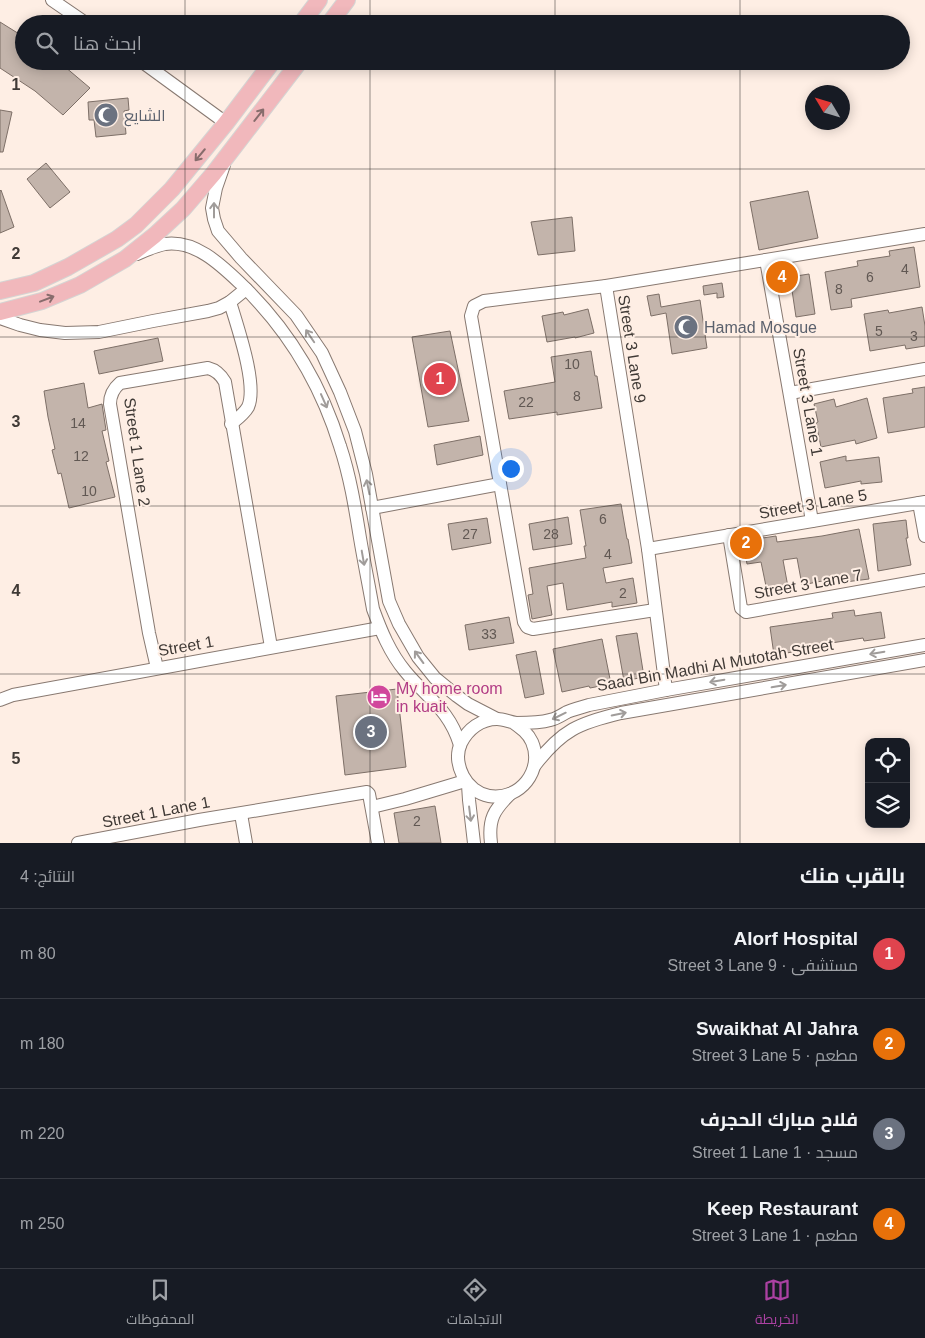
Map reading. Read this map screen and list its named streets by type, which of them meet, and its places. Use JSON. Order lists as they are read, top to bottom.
{
  "streets": {
    "street": [
      "Street 3 Lane 9",
      "Street 3 Lane 1",
      "Street 1 Lane 2",
      "Street 3 Lane 5",
      "Street 3 Lane 7",
      "Street 1",
      "Saad Bin Madhi Al Mutotah Street",
      "Street 1 Lane 1"
    ]
  },
  "crossings": [
    ["Street 3 Lane 9", "Street 3 Lane 5"],
    ["Street 3 Lane 9", "Saad Bin Madhi Al Mutotah Street"],
    ["Street 3 Lane 1", "Street 3 Lane 5"],
    ["Street 1 Lane 2", "Street 1"],
    ["Street 3 Lane 5", "Street 3 Lane 7"]
  ],
  "places": {
    "mosque": ["الشايع", "Hamad Mosque"],
    "hotel": ["My home room in kuait"]
  },
  "house_numbers": [
    "4",
    "6",
    "8",
    "5",
    "3",
    "10",
    "8",
    "22",
    "14",
    "12",
    "10",
    "6",
    "27",
    "28",
    "4",
    "2",
    "33",
    "2"
  ],
  "north": "top left",
  "page": {
    "search": "ابحث هنا",
    "pins": [
      "4",
      "1",
      "2",
      "3"
    ],
    "heading": ["بالقرب منك", "النتائج: 4"],
    "list": [
      {
        "mark": "1",
        "name": "Alorf Hospital",
        "note": "مستشفى · Street 3 Lane 9",
        "value": "80 m"
      },
      {
        "mark": "2",
        "name": "Swaikhat Al Jahra",
        "note": "مطعم · Street 3 Lane 5",
        "value": "180 m"
      },
      {
        "mark": "3",
        "name": "فلاح مبارك الحجرف",
        "note": "مسجد · Street 1 Lane 1",
        "value": "220 m"
      },
      {
        "mark": "4",
        "name": "Keep Restaurant",
        "note": "مطعم · Street 3 Lane 1",
        "value": "250 m"
      }
    ],
    "nav": ["الخريطة", "الاتجاهات", "المحفوظات"]
  },
  "grid": {
    "rows": [
      "1",
      "2",
      "3",
      "4",
      "5"
    ]
  }
}
